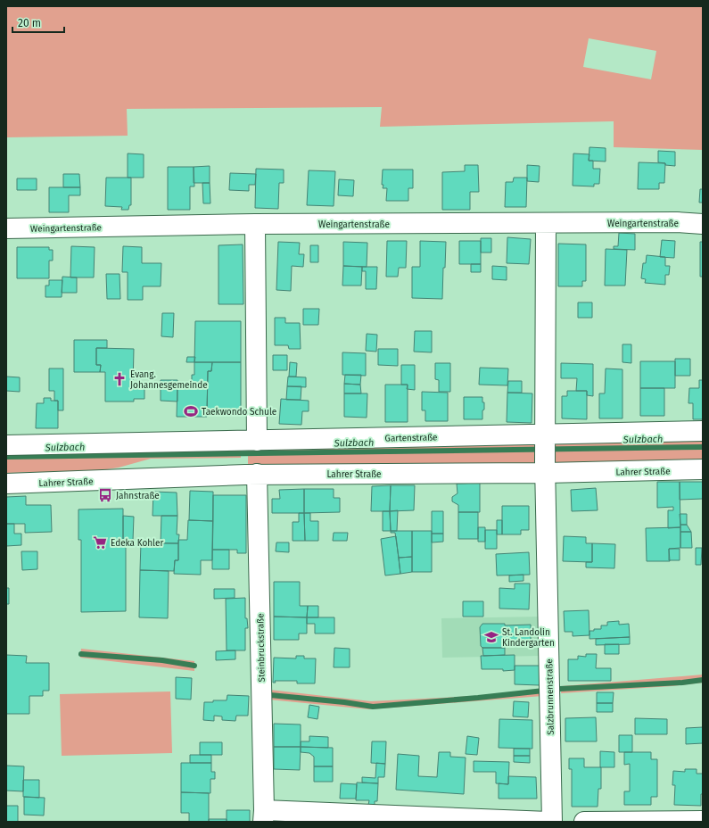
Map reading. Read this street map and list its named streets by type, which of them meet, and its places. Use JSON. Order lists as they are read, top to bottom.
{
  "streets": {
    "street": [
      "Weingartenstraße",
      "Gartenstraße",
      "Lahrer Straße",
      "Steinbruckstraße",
      "Salzbrunnenstraße"
    ]
  },
  "crossings": [
    ["Lahrer Straße", "Steinbruckstraße"],
    ["Lahrer Straße", "Salzbrunnenstraße"]
  ],
  "water": ["Sulzbach"],
  "places": {
    "church": ["Evang. Johannesgemeinde"],
    "sports": ["Taekwondo Schule"],
    "bus stop": ["Jahnstraße"],
    "supermarket": ["Edeka Kohler"],
    "school or university": ["St. Landolin Kindergarten"]
  },
  "scale_bar": "20 m"
}
